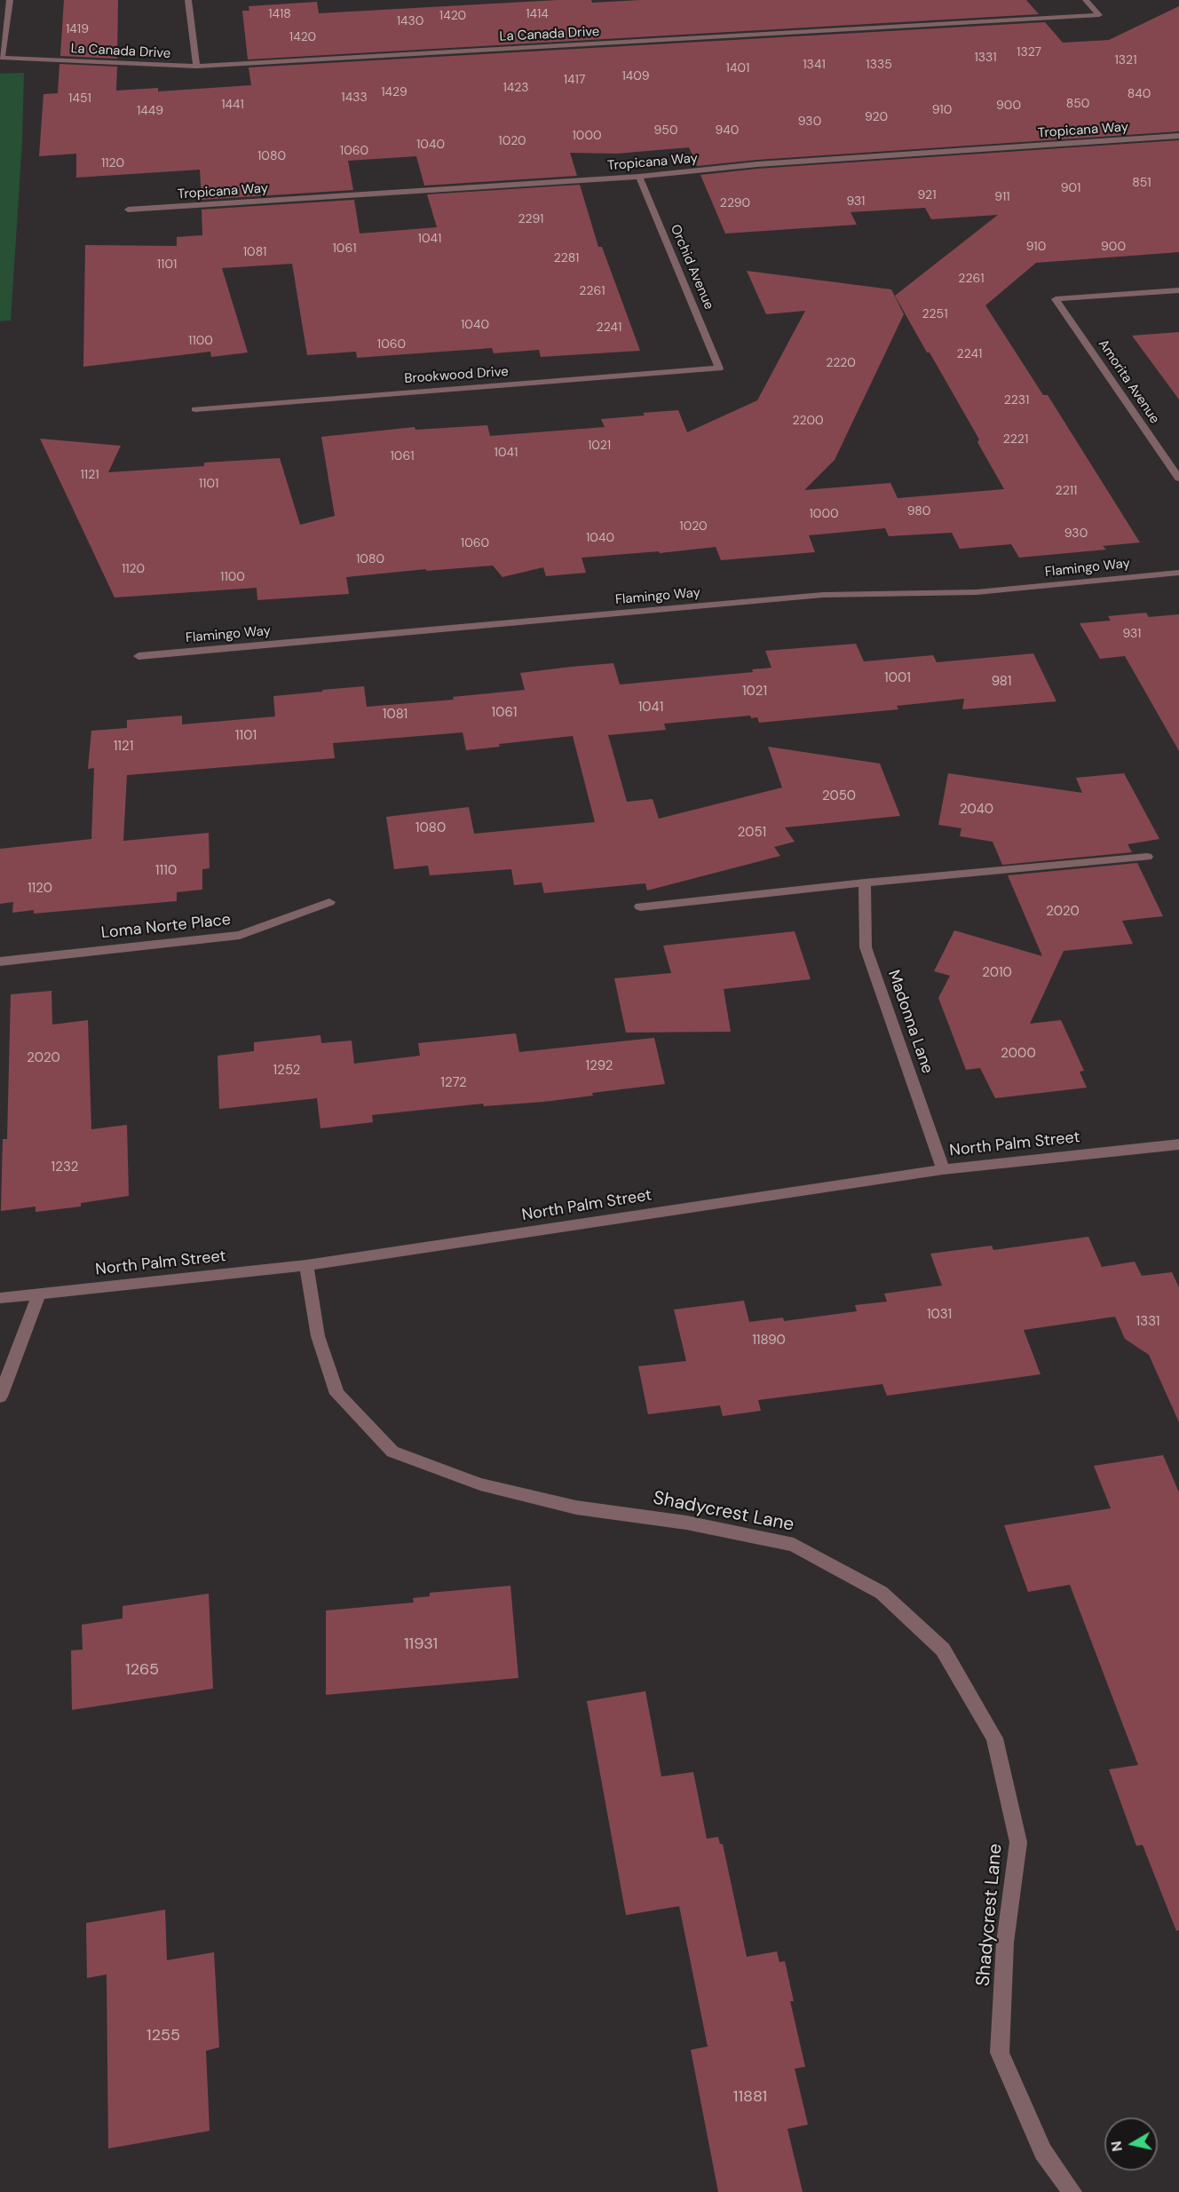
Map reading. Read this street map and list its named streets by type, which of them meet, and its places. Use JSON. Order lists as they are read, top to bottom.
{
  "streets": {
    "street": [
      "La Canada Drive",
      "Tropicana Way",
      "Orchid Avenue",
      "Brookwood Drive",
      "Amorita Avenue",
      "Flamingo Way",
      "Loma Norte Place",
      "Madonna Lane",
      "North Palm Street",
      "Shadycrest Lane"
    ]
  },
  "crossings": [
    ["Tropicana Way", "Orchid Avenue"],
    ["Orchid Avenue", "Brookwood Drive"],
    ["Madonna Lane", "North Palm Street"],
    ["North Palm Street", "Shadycrest Lane"]
  ],
  "house_numbers": [
    "1418",
    "1414",
    "1420",
    "1430",
    "1419",
    "1420",
    "1327",
    "1331",
    "1321",
    "1341",
    "1335",
    "1401",
    "1409",
    "1417",
    "1423",
    "1429",
    "840",
    "1433",
    "1451",
    "850",
    "1441",
    "900",
    "910",
    "1449",
    "920",
    "930",
    "950",
    "940",
    "1000",
    "1020",
    "1040",
    "1060",
    "1080",
    "1120",
    "851",
    "901",
    "921",
    "911",
    "931",
    "2290",
    "2291",
    "1041",
    "910",
    "900",
    "1061",
    "1081",
    "2281",
    "1101",
    "2261",
    "2261",
    "2251",
    "1040",
    "2241",
    "1100",
    "1060",
    "2241",
    "2220",
    "2231",
    "2200",
    "2221",
    "1021",
    "1041",
    "1061",
    "1121",
    "1101",
    "2211",
    "980",
    "1000",
    "1020",
    "930",
    "1040",
    "1060",
    "1080",
    "1120",
    "1100",
    "931",
    "1001",
    "981",
    "1021",
    "1041",
    "1061",
    "1081",
    "1101",
    "1121",
    "2050",
    "2040",
    "1080",
    "2051",
    "1110",
    "1120",
    "2020",
    "2010",
    "2000",
    "2020",
    "1292",
    "1252",
    "1272",
    "1232",
    "1031",
    "1331",
    "11890",
    "11931",
    "1265",
    "1255",
    "11881"
  ],
  "north": "left"
}
